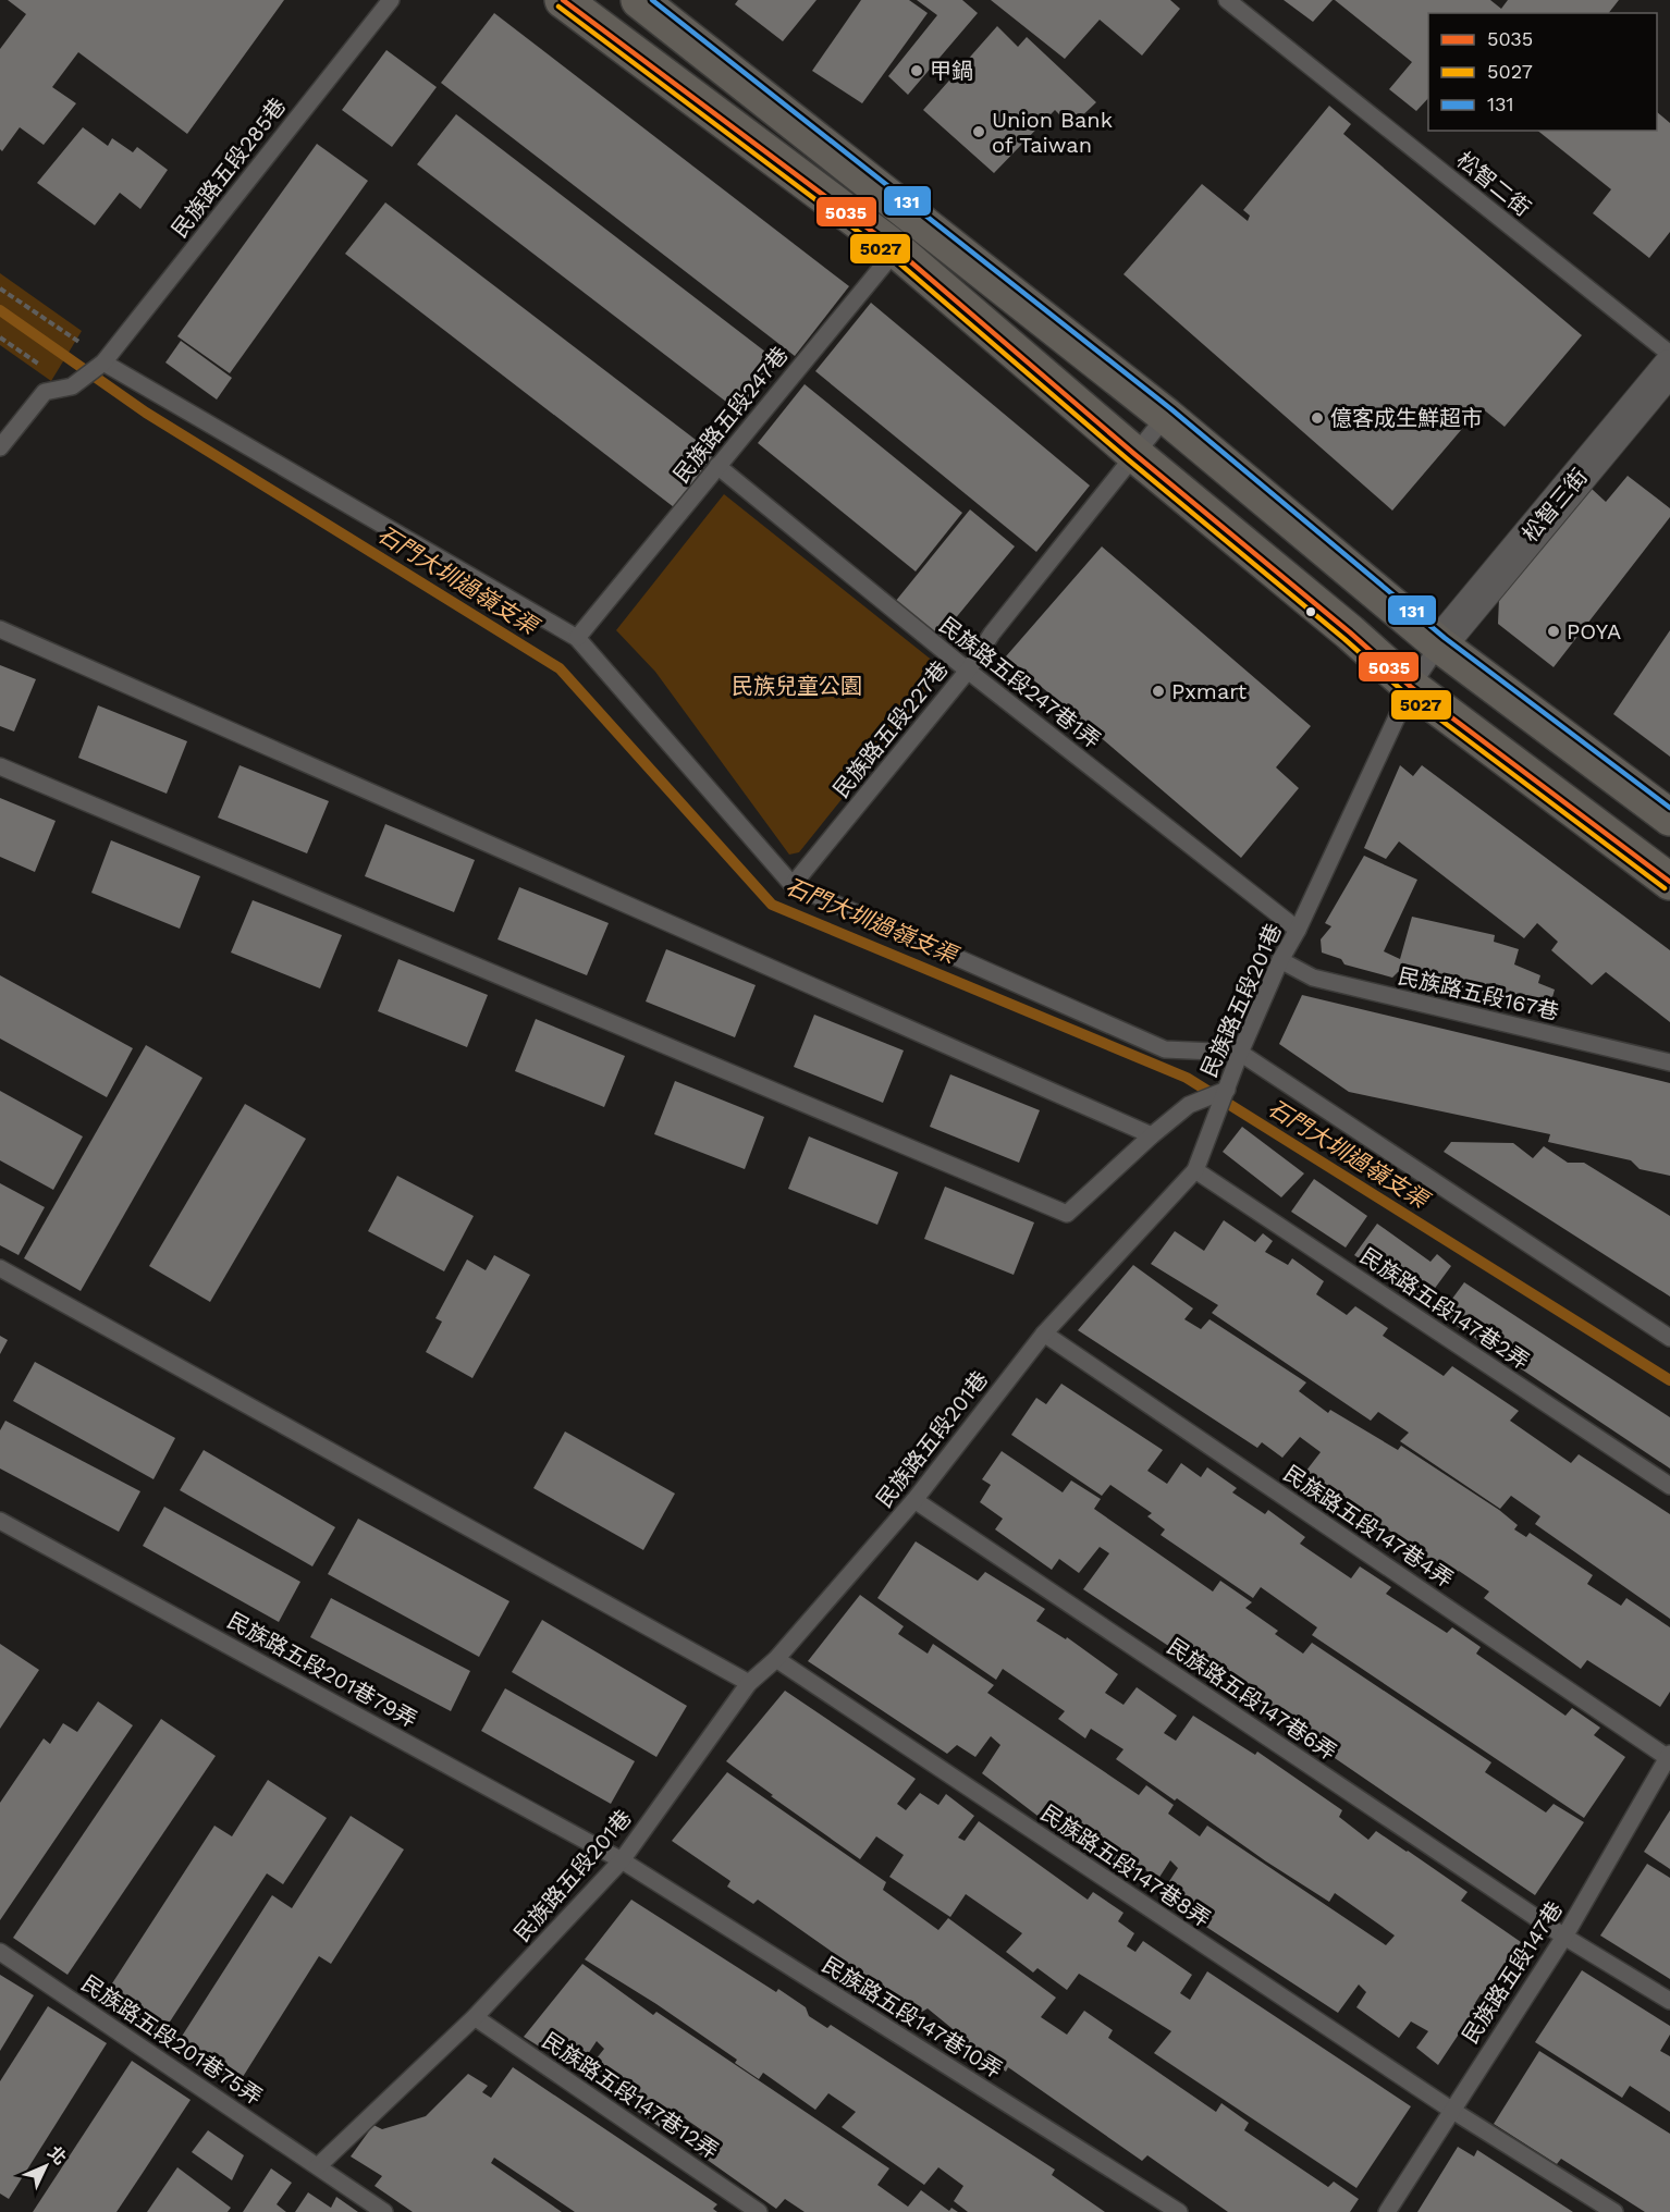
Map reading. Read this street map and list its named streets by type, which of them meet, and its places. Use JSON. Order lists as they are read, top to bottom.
{
  "streets": {
    "street": ["松智三街"],
    "lane": [
      "民族路五段285巷",
      "松智二街",
      "民族路五段247巷",
      "民族路五段247巷1弄",
      "民族路五段227巷",
      "民族路五段167巷",
      "民族路五段201巷",
      "民族路五段147巷2弄",
      "民族路五段147巷4弄",
      "民族路五段201巷79弄",
      "民族路五段147巷6弄",
      "民族路五段147巷8弄",
      "民族路五段147巷",
      "民族路五段147巷10弄",
      "民族路五段201巷75弄",
      "民族路五段147巷12弄"
    ]
  },
  "crossings": [
    ["民族路五段247巷", "民族路五段247巷1弄"],
    ["松智三街", "民族路五段201巷"],
    ["民族路五段247巷1弄", "民族路五段227巷"],
    ["民族路五段247巷1弄", "民族路五段201巷"],
    ["民族路五段167巷", "民族路五段201巷"],
    ["民族路五段201巷", "民族路五段147巷2弄"],
    ["民族路五段201巷", "民族路五段147巷4弄"],
    ["民族路五段201巷", "民族路五段201巷79弄"],
    ["民族路五段201巷", "民族路五段147巷6弄"],
    ["民族路五段201巷", "民族路五段147巷8弄"],
    ["民族路五段201巷", "民族路五段147巷10弄"],
    ["民族路五段201巷", "民族路五段201巷75弄"],
    ["民族路五段201巷", "民族路五段147巷12弄"],
    ["民族路五段147巷4弄", "民族路五段147巷"],
    ["民族路五段201巷79弄", "民族路五段147巷10弄"],
    ["民族路五段147巷6弄", "民族路五段147巷"],
    ["民族路五段147巷8弄", "民族路五段147巷"]
  ],
  "water": ["石門大圳過嶺支渠"],
  "parks": ["民族兒童公園"],
  "places": [
    "甲鍋",
    "Union Bank of Taiwan",
    "億客成生鮮超市",
    "POYA",
    "Pxmart"
  ],
  "lines": ["transit line 5035", "transit line 131", "transit line 5027"],
  "legend": ["5035", "5027", "131"],
  "north": "top right"
}
